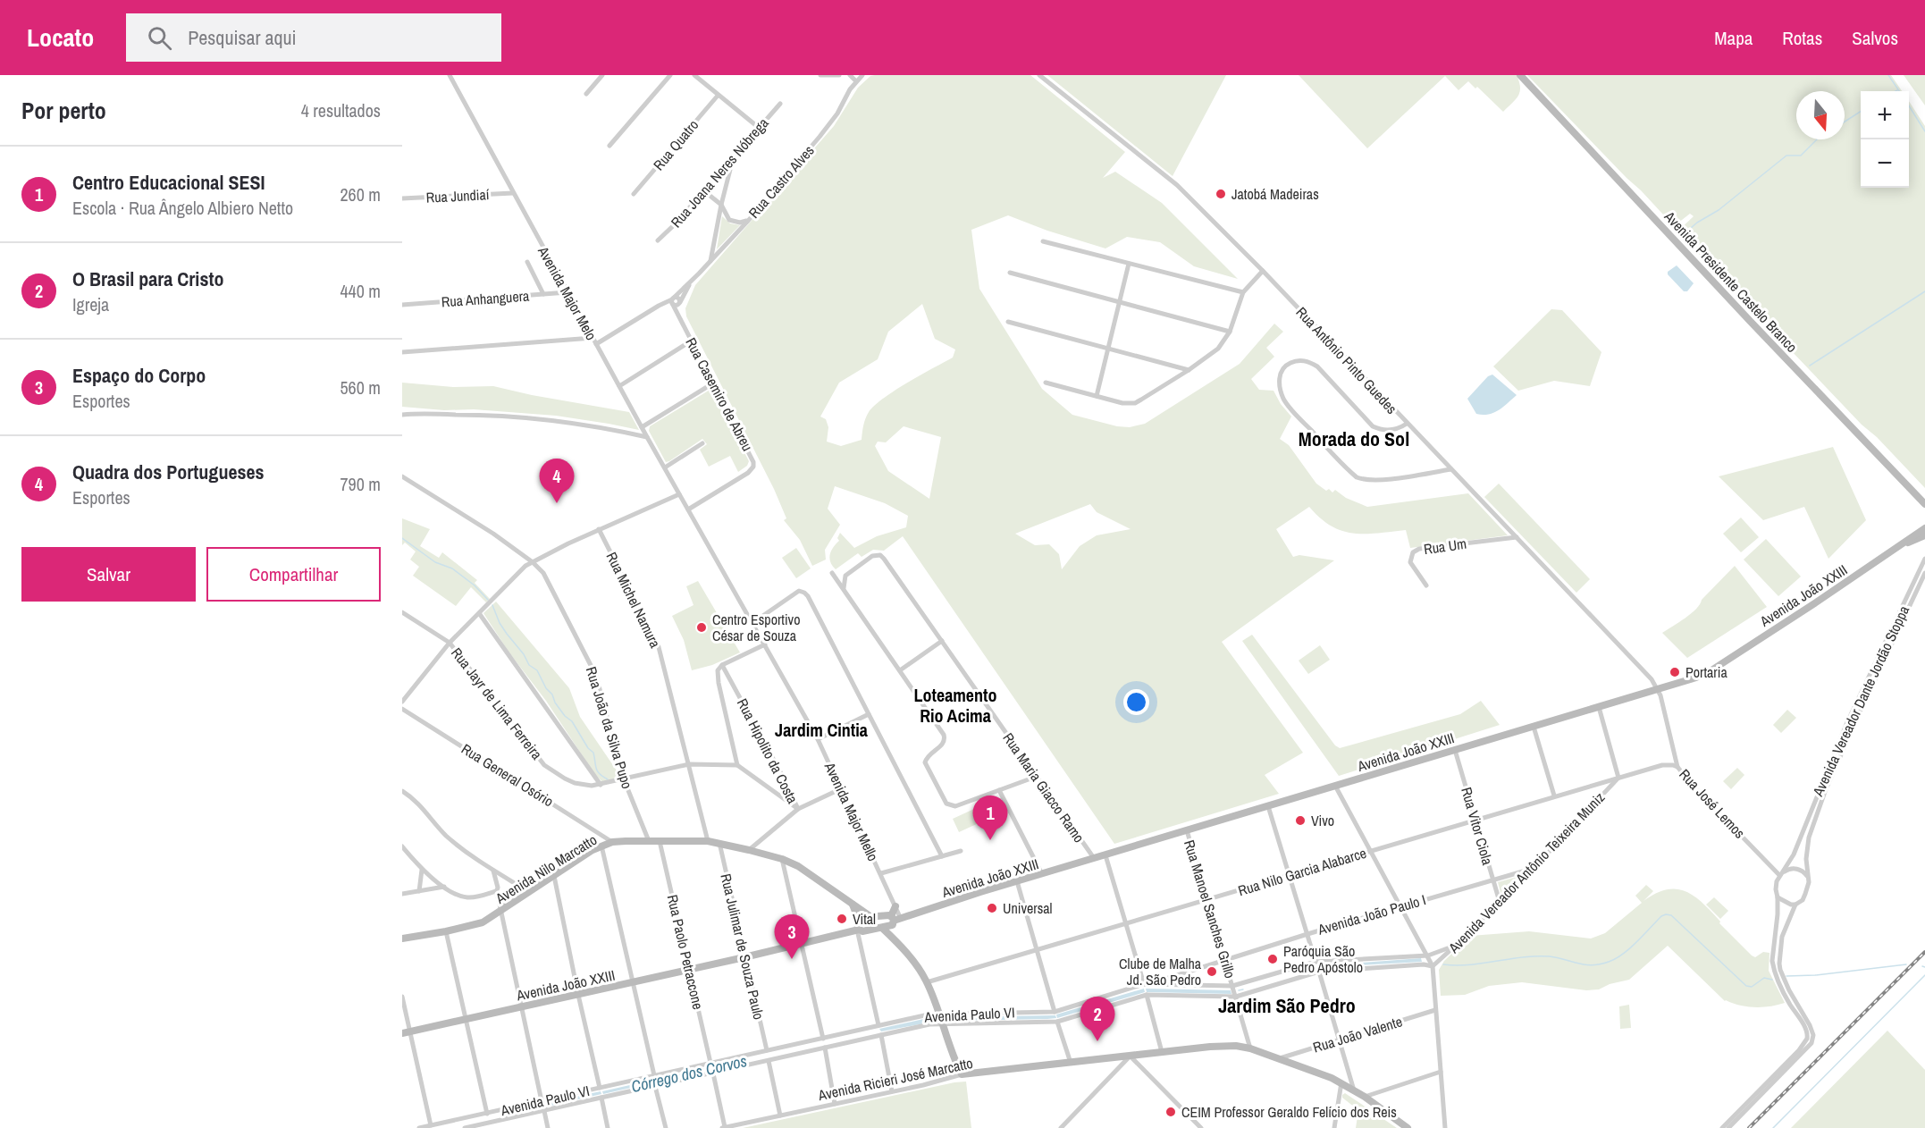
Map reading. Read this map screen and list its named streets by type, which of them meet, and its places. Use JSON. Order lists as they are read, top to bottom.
{
  "streets": {
    "main road": [
      "Avenida Presidente Castelo Branco",
      "Avenida João XXIII",
      "Avenida Nilo Marcatto",
      "Avenida Ricieri José Marcatto"
    ],
    "street": [
      "Rua Quatro",
      "Rua Joana Neres Nóbrega",
      "Rua Castro Alves",
      "Rua Jundiaí",
      "Avenida Major Melo",
      "Rua Anhanguera",
      "Rua Antônio Pinto Guedes",
      "Rua Casemiro de Abreu",
      "Rua Um",
      "Rua Michel Namura",
      "Avenida Vereador Dante Jordão Stoppa",
      "Rua Jayr de Lima Ferreira",
      "Rua João da Silva Pupo",
      "Rua Hipolito da Costa",
      "Rua General Osório",
      "Rua Maria Giacco Ramo",
      "Rua José Lemos",
      "Avenida Major Mello",
      "Rua Vitor Ciola",
      "Rua Nilo Garcia Alabarce",
      "Avenida Vereador Antônio Teixeira Muniz",
      "Rua Manoel Sanches Grillo",
      "Avenida João Paulo I",
      "Rua Julimar de Souza Paulo",
      "Rua Paolo Petraccone",
      "Avenida Paulo VI",
      "Rua João Valente"
    ]
  },
  "crossings": [
    ["Rua Castro Alves", "Avenida Major Melo"],
    ["Rua Castro Alves", "Rua Casemiro de Abreu"],
    ["Rua Jundiaí", "Avenida Major Melo"],
    ["Avenida Major Melo", "Rua Anhanguera"],
    ["Avenida Major Melo", "Rua Casemiro de Abreu"],
    ["Avenida Major Melo", "Avenida Major Mello"],
    ["Rua Antônio Pinto Guedes", "Rua Um"],
    ["Rua Antônio Pinto Guedes", "Avenida João XXIII"],
    ["Rua Antônio Pinto Guedes", "Rua José Lemos"],
    ["Rua Casemiro de Abreu", "Avenida Major Mello"],
    ["Avenida João XXIII", "Rua Maria Giacco Ramo"],
    ["Avenida João XXIII", "Rua José Lemos"],
    ["Avenida João XXIII", "Rua Vitor Ciola"],
    ["Avenida João XXIII", "Avenida Nilo Marcatto"],
    ["Avenida João XXIII", "Rua Manoel Sanches Grillo"],
    ["Avenida João XXIII", "Rua Julimar de Souza Paulo"],
    ["Avenida João XXIII", "Rua Paolo Petraccone"],
    ["Rua Michel Namura", "Rua Jayr de Lima Ferreira"],
    ["Rua Michel Namura", "Avenida Nilo Marcatto"],
    ["Avenida Vereador Dante Jordão Stoppa", "Rua José Lemos"],
    ["Rua Jayr de Lima Ferreira", "Rua João da Silva Pupo"],
    ["Rua João da Silva Pupo", "Avenida Nilo Marcatto"],
    ["Rua General Osório", "Avenida Nilo Marcatto"],
    ["Rua José Lemos", "Rua Nilo Garcia Alabarce"],
    ["Rua Vitor Ciola", "Rua Nilo Garcia Alabarce"],
    ["Rua Vitor Ciola", "Avenida Vereador Antônio Teixeira Muniz"],
    ["Rua Vitor Ciola", "Avenida João Paulo I"],
    ["Avenida Nilo Marcatto", "Rua Julimar de Souza Paulo"],
    ["Avenida Nilo Marcatto", "Rua Paolo Petraccone"],
    ["Rua Nilo Garcia Alabarce", "Avenida Vereador Antônio Teixeira Muniz"],
    ["Rua Nilo Garcia Alabarce", "Rua Manoel Sanches Grillo"],
    ["Avenida Vereador Antônio Teixeira Muniz", "Avenida João Paulo I"],
    ["Avenida Vereador Antônio Teixeira Muniz", "Avenida Paulo VI"],
    ["Rua Manoel Sanches Grillo", "Avenida João Paulo I"],
    ["Rua Manoel Sanches Grillo", "Avenida Paulo VI"],
    ["Rua Manoel Sanches Grillo", "Avenida Ricieri José Marcatto"],
    ["Avenida João Paulo I", "Avenida Paulo VI"],
    ["Rua Julimar de Souza Paulo", "Avenida Paulo VI"],
    ["Rua Paolo Petraccone", "Avenida Paulo VI"],
    ["Rua João Valente", "Avenida Ricieri José Marcatto"]
  ],
  "districts": [
    "Morada do Sol",
    "Loteamento Rio Acima",
    "Jardim Cintia",
    "Jardim São Pedro"
  ],
  "water": ["Córrego dos Corvos"],
  "places": [
    "Jatobá Madeiras",
    "Centro Esportivo César de Souza",
    "Portaria",
    "Vivo",
    "Universal",
    "Vital",
    "Paróquia São Pedro Apóstolo",
    "Clube de Malha Jd. São Pedro",
    "CEIM Professor Geraldo Felício dos Reis"
  ],
  "north": "bottom",
  "page": {
    "header": "Locato",
    "search": "Pesquisar aqui",
    "nav": ["Mapa", "Rotas", "Salvos"],
    "heading": ["Por perto", "4 resultados"],
    "map_buttons": ["+", "−"],
    "list": [
      {
        "mark": "1",
        "name": "Centro Educacional SESI",
        "note": "Escola · Rua Ângelo Albiero Netto",
        "value": "260 m"
      },
      {
        "mark": "2",
        "name": "O Brasil para Cristo",
        "note": "Igreja",
        "value": "440 m"
      },
      {
        "mark": "3",
        "name": "Espaço do Corpo",
        "note": "Esportes",
        "value": "560 m"
      },
      {
        "mark": "4",
        "name": "Quadra dos Portugueses",
        "note": "Esportes",
        "value": "790 m"
      }
    ],
    "pins": [
      "4",
      "1",
      "3",
      "2"
    ],
    "buttons": ["Salvar", "Compartilhar"]
  }
}
